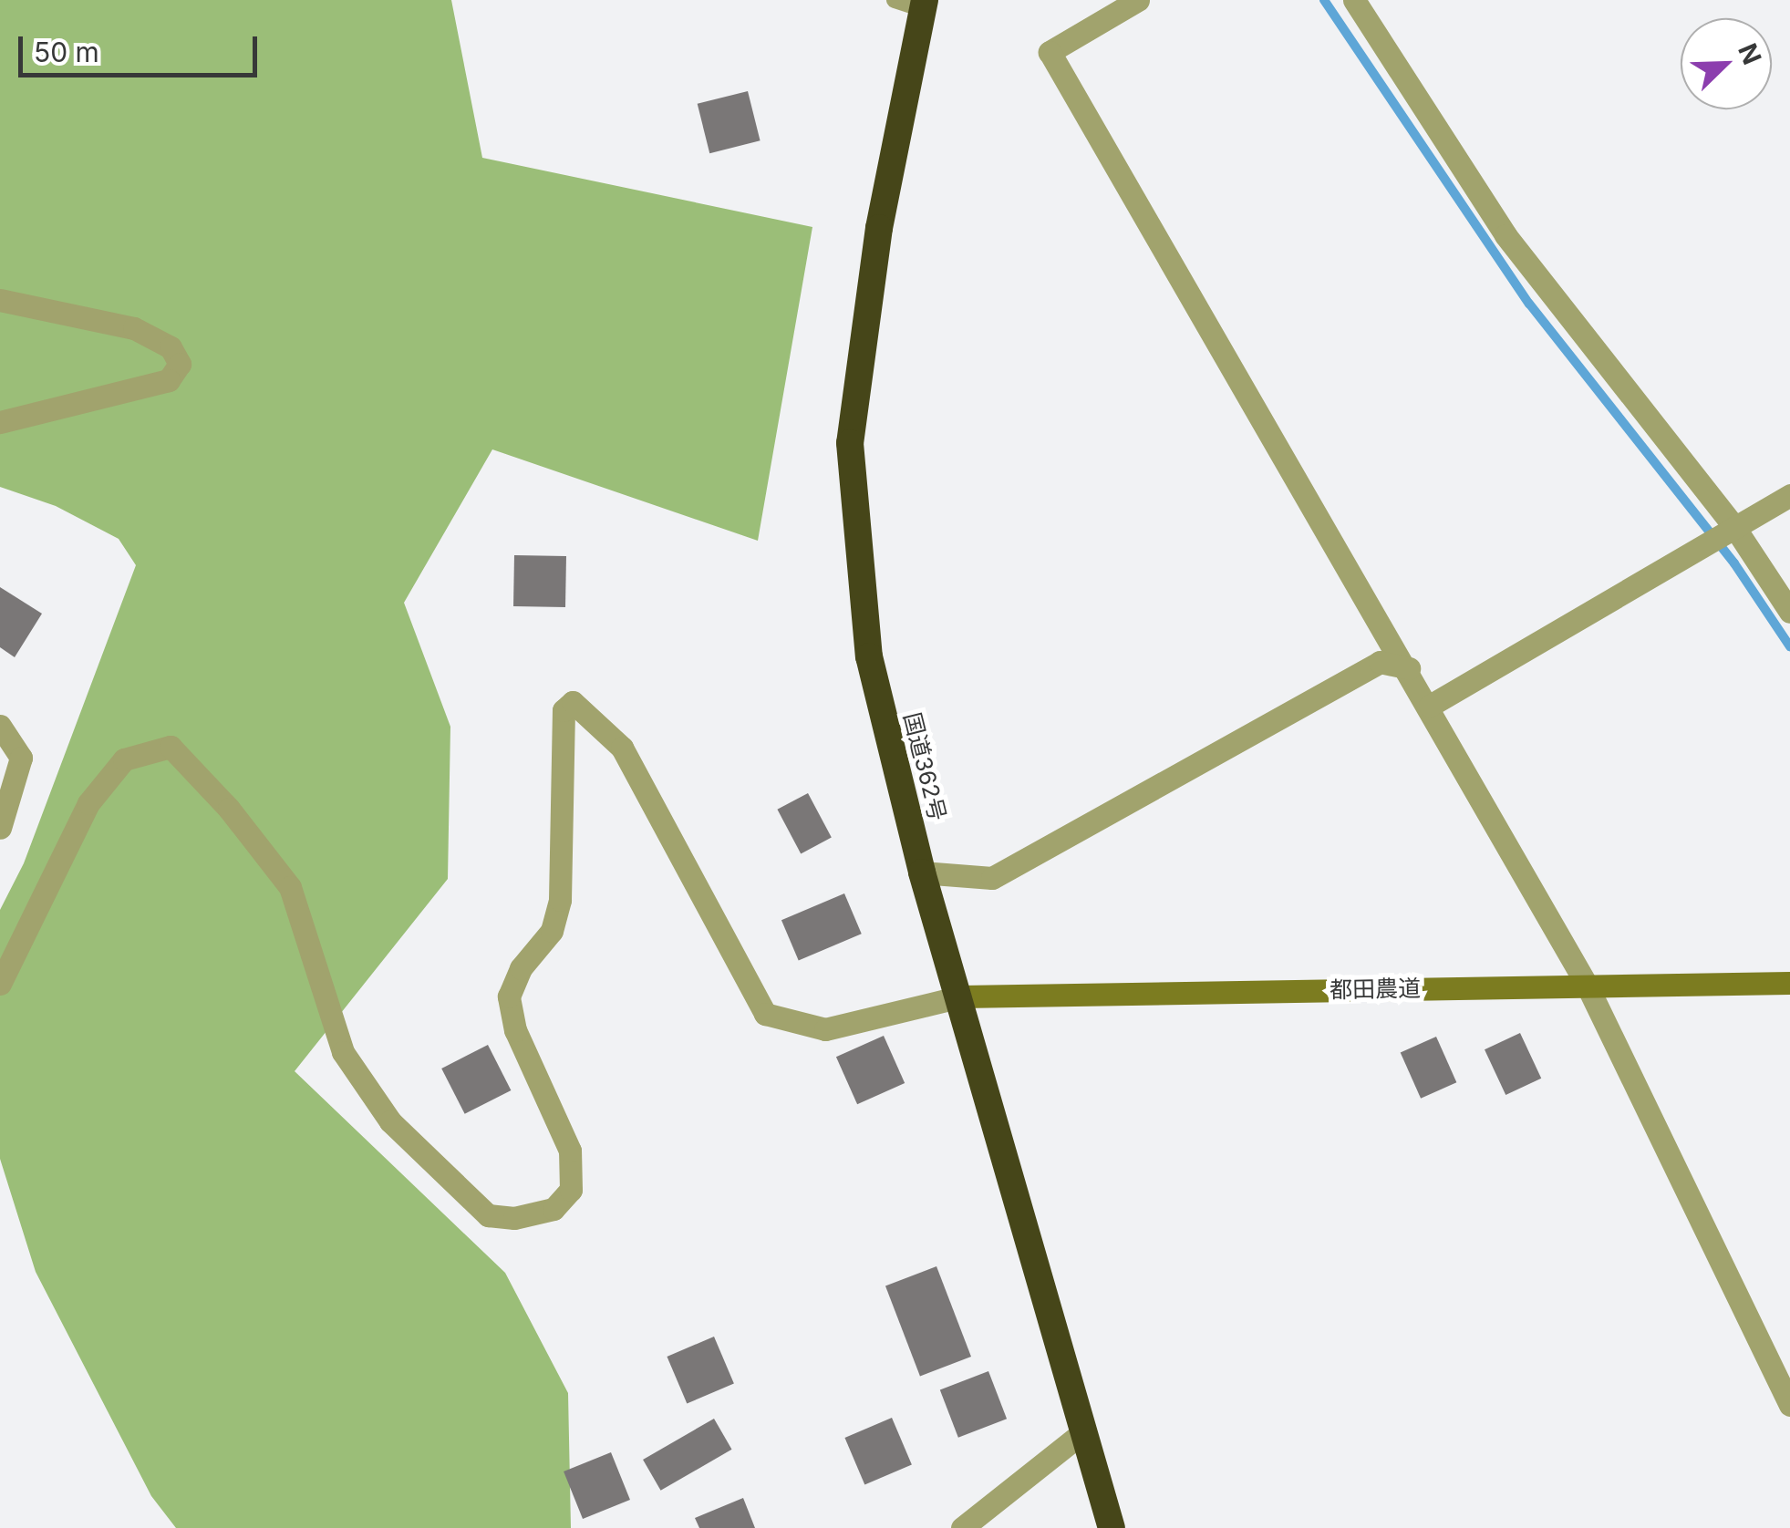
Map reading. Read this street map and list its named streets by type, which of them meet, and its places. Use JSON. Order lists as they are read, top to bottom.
{
  "streets": {
    "highway": ["国道362号"],
    "street": ["都田農道"]
  },
  "crossings": [
    ["国道362号", "都田農道"]
  ],
  "scale_bar": "50 m",
  "north": "top right"
}
